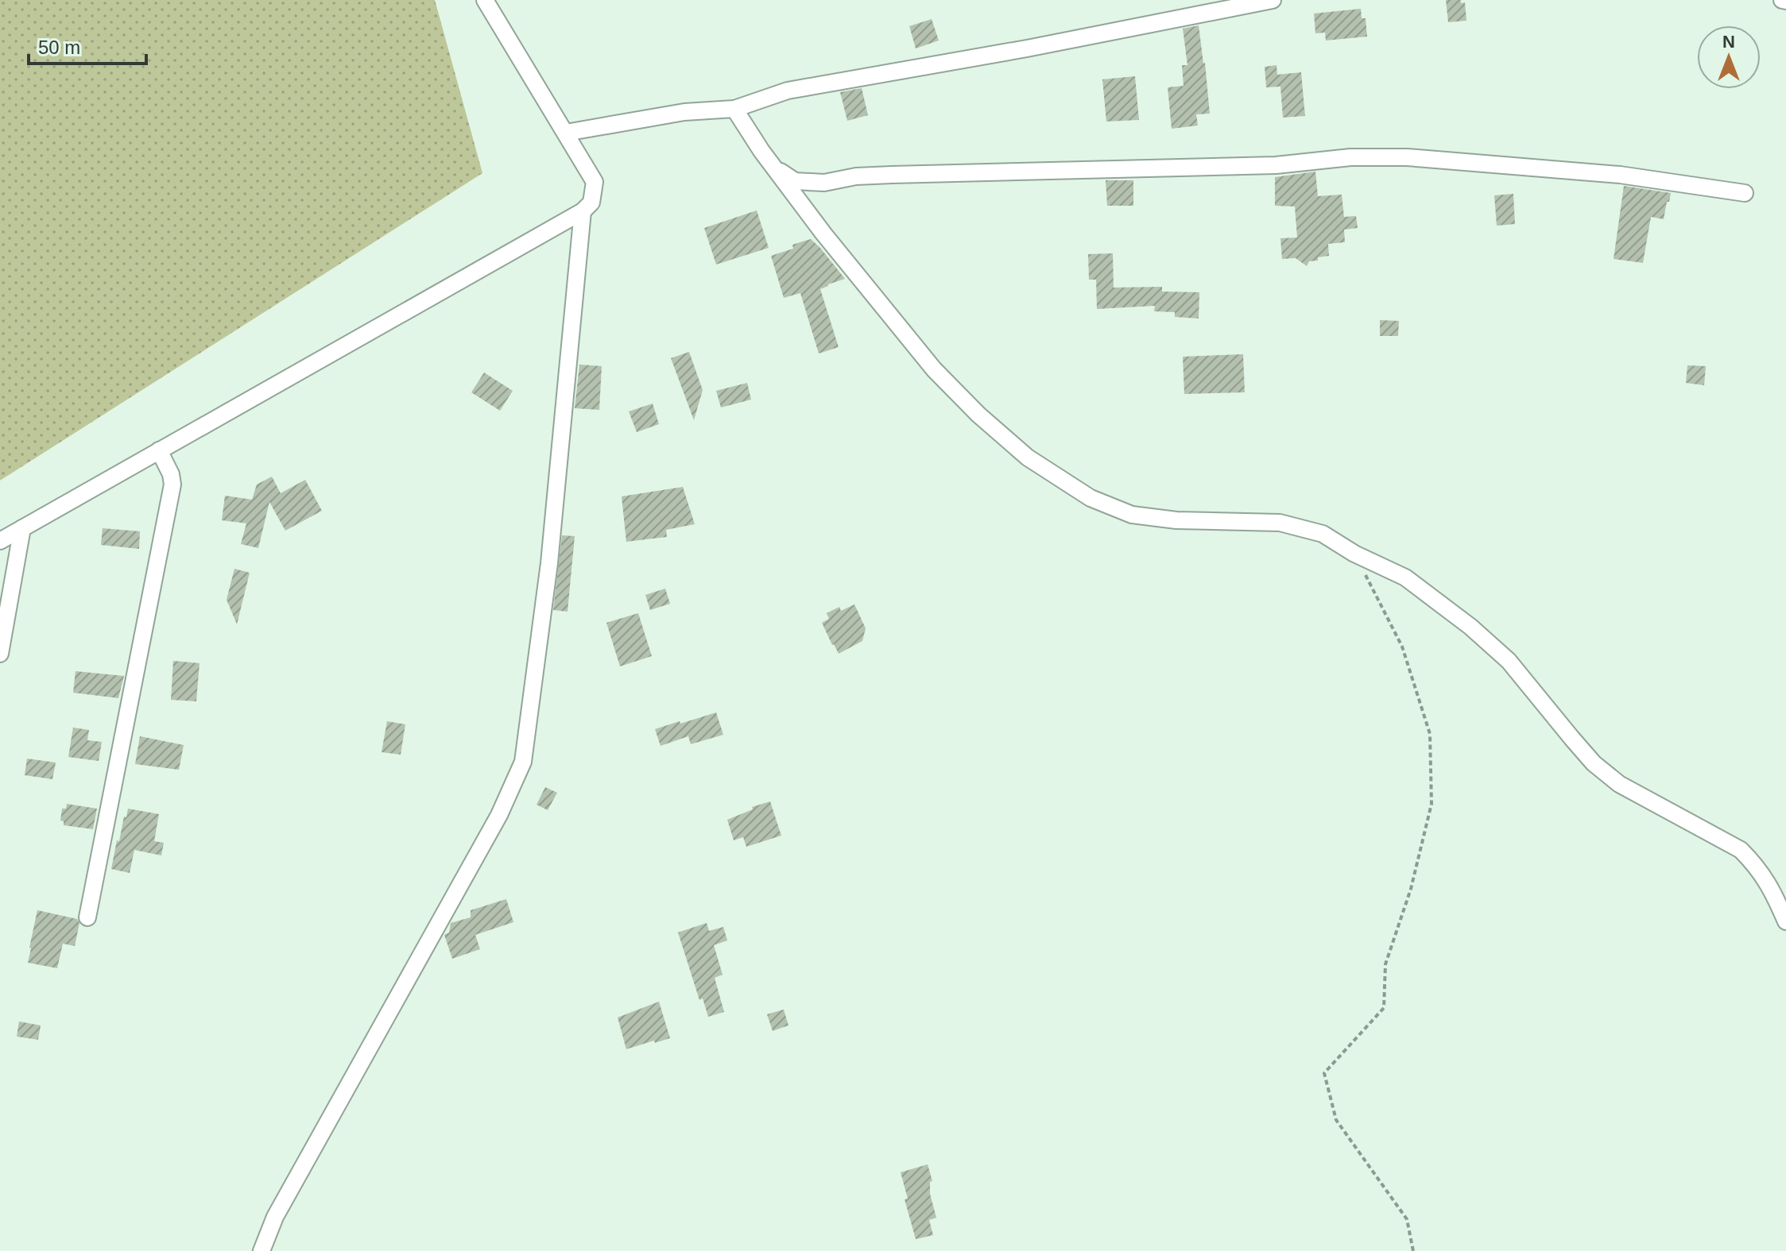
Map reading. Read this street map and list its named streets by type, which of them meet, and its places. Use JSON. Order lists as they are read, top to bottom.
{
  "scale_bar": "50 m",
  "north": "top"
}
